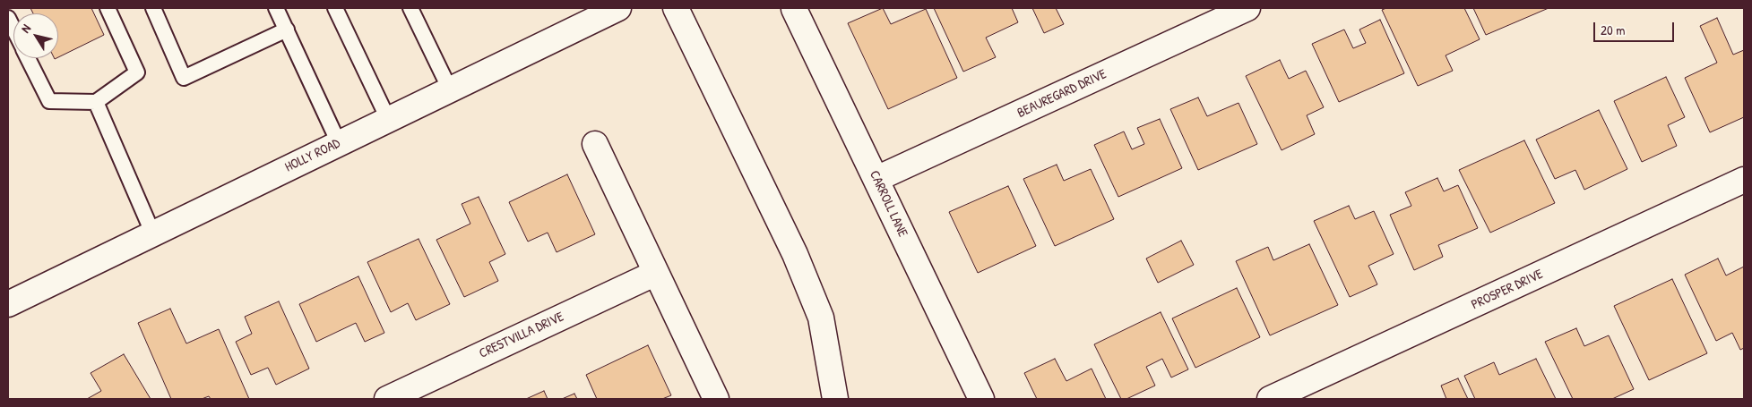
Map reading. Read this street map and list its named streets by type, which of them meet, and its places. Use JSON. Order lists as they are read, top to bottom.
{
  "streets": {
    "street": [
      "BEAUREGARD DRIVE",
      "HOLLY ROAD",
      "CARROLL LANE",
      "PROSPER DRIVE",
      "CRESTVILLA DRIVE"
    ]
  },
  "crossings": [
    ["BEAUREGARD DRIVE", "CARROLL LANE"]
  ],
  "scale_bar": "20 m",
  "north": "top left"
}
